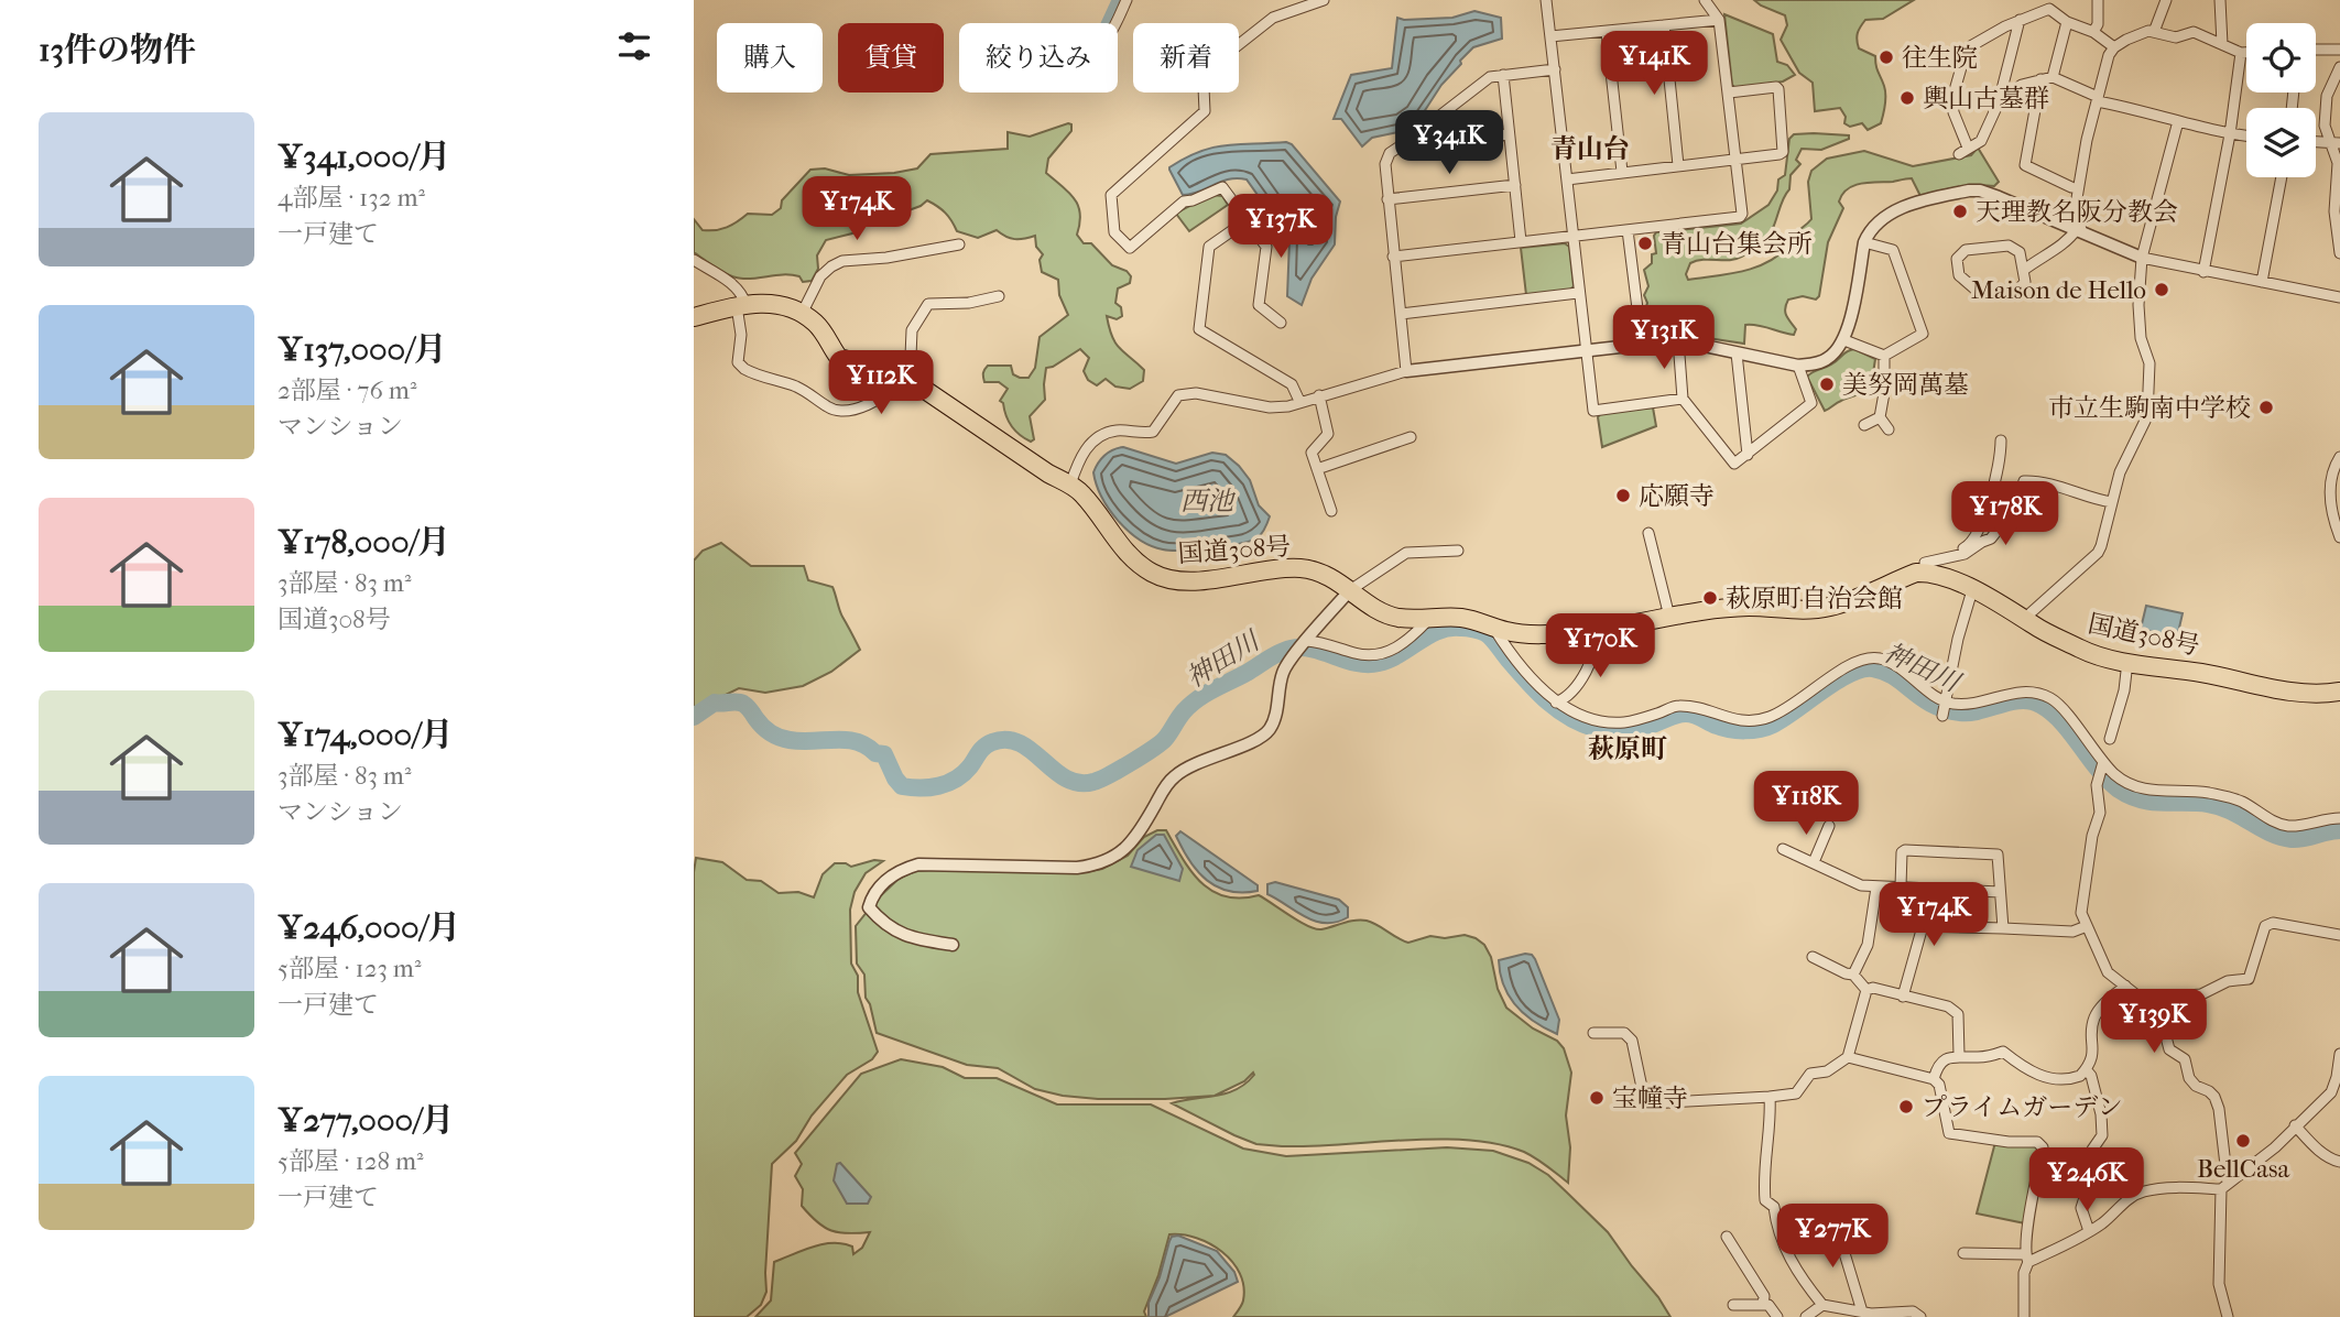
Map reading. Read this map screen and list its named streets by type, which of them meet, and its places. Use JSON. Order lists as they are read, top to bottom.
{
  "streets": {
    "highway": ["国道308号"]
  },
  "districts": ["青山台", "萩原町"],
  "water": ["西池", "神田川"],
  "places": [
    "往生院",
    "輿山古墓群",
    "天理教名阪分教会",
    "青山台集会所",
    "Maison de Hello",
    "美努岡萬墓",
    "市立生駒南中学校",
    "応願寺",
    "萩原町自治会館",
    "宝幢寺",
    "プライムガーデン",
    "BellCasa"
  ],
  "page": {
    "heading": "13件の物件",
    "chip": [
      "購入",
      "賃貸",
      "絞り込み",
      "新着"
    ],
    "price": [
      "¥141K",
      "¥341K",
      "¥174K",
      "¥137K",
      "¥131K",
      "¥112K",
      "¥178K",
      "¥170K",
      "¥118K",
      "¥174K",
      "¥139K",
      "¥246K",
      "¥277K"
    ],
    "list": [
      {
        "name": "¥341,000/月",
        "note": "4部屋 · 132 m² · 一戸建て"
      },
      {
        "name": "¥137,000/月",
        "note": "2部屋 · 76 m² · マンション"
      },
      {
        "name": "¥178,000/月",
        "note": "3部屋 · 83 m² · 国道308号"
      },
      {
        "name": "¥174,000/月",
        "note": "3部屋 · 83 m² · マンション"
      },
      {
        "name": "¥246,000/月",
        "note": "5部屋 · 123 m² · 一戸建て"
      },
      {
        "name": "¥277,000/月",
        "note": "5部屋 · 128 m² · 一戸建て"
      }
    ]
  }
}
